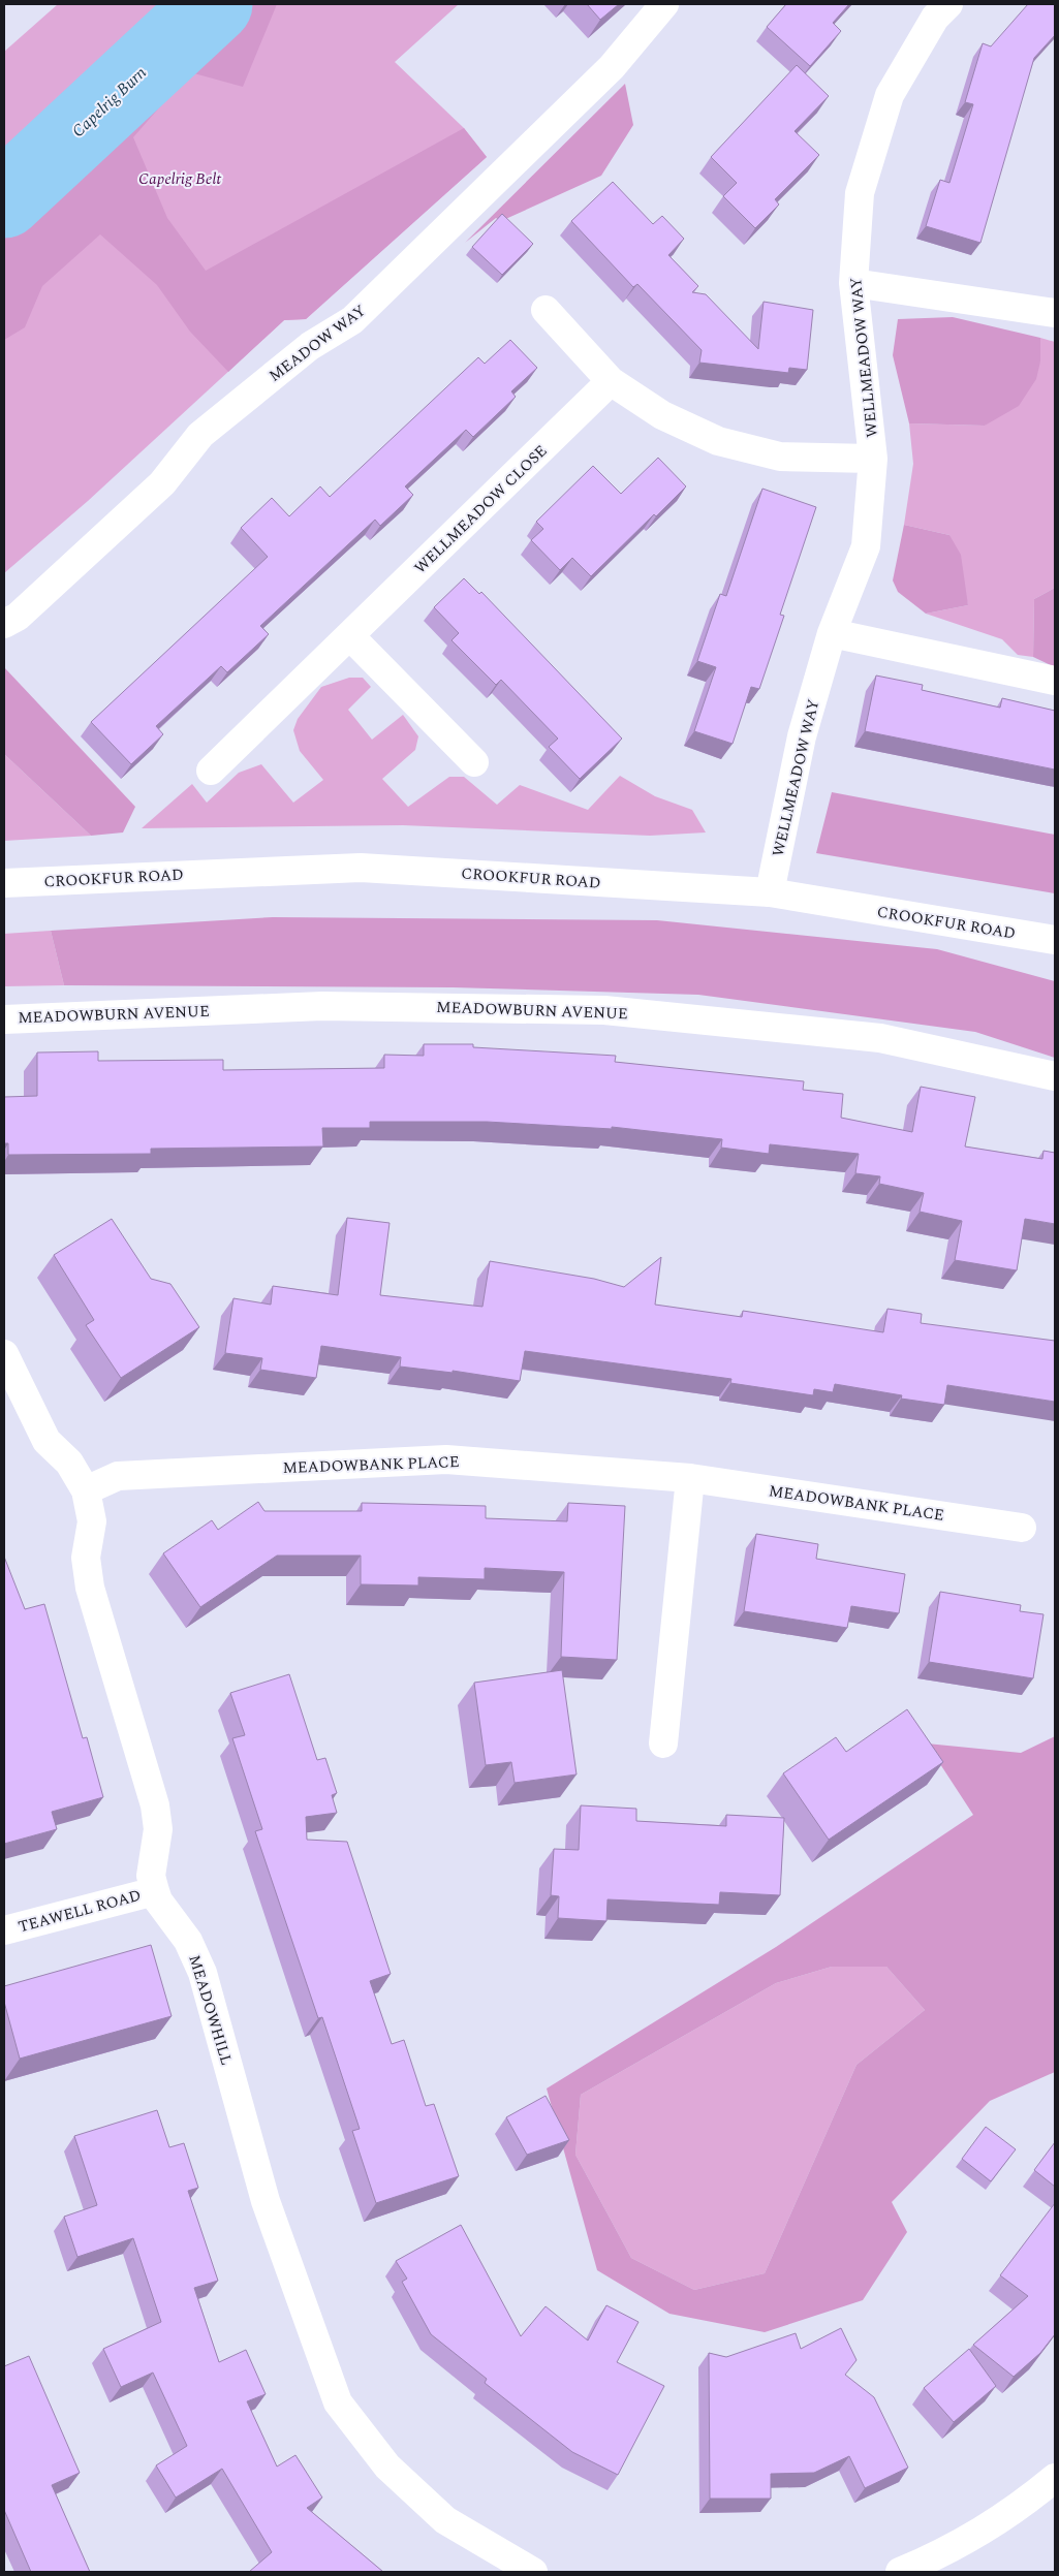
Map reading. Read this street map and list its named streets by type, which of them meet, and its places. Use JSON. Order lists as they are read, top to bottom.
{
  "streets": {
    "street": [
      "MEADOW WAY",
      "WELLMEADOW WAY",
      "WELLMEADOW CLOSE",
      "CROOKFUR ROAD",
      "MEADOWBURN AVENUE",
      "MEADOWBANK PLACE",
      "TEAWELL ROAD",
      "MEADOWHILL"
    ]
  },
  "crossings": [
    ["WELLMEADOW WAY", "CROOKFUR ROAD"],
    ["MEADOWBANK PLACE", "MEADOWHILL"],
    ["TEAWELL ROAD", "MEADOWHILL"]
  ],
  "water": ["Capelrig Burn"],
  "parks": ["Capelrig Belt"]
}
